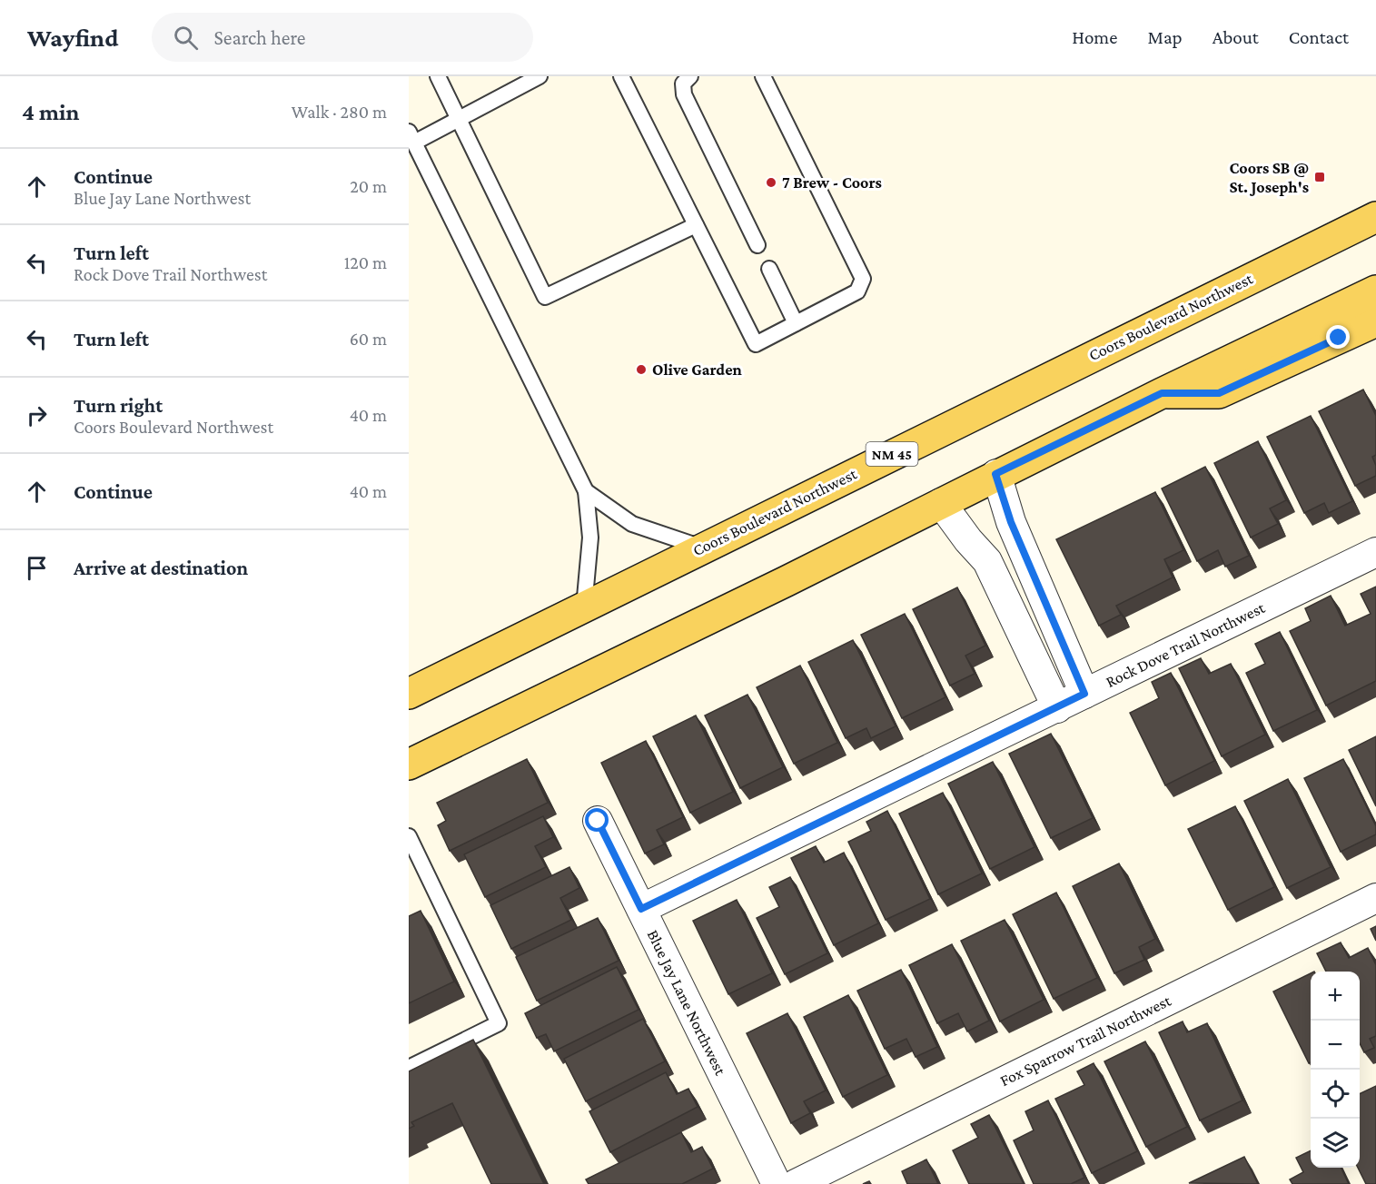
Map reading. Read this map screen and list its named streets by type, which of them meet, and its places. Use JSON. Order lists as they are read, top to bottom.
{
  "streets": {
    "main road": ["Coors Boulevard Northwest", "NM 45"],
    "street": ["Rock Dove Trail Northwest", "Blue Jay Lane Northwest", "Fox Sparrow Trail Northwest"]
  },
  "crossings": [
    ["Rock Dove Trail Northwest", "Blue Jay Lane Northwest"]
  ],
  "places": {
    "transit": ["Coors SB @ St. Joseph's"],
    "other": ["7 Brew - Coors", "Olive Garden"]
  },
  "page": {
    "header": "Wayfind",
    "search": "Search here",
    "nav": [
      "Home",
      "Map",
      "About",
      "Contact"
    ],
    "heading": ["4 min", "Walk · 280 m"],
    "list": [
      ["Continue", "Blue Jay Lane Northwest", "20 m"],
      ["Turn left", "Rock Dove Trail Northwest", "120 m"],
      ["Turn left", "60 m"],
      ["Turn right", "Coors Boulevard Northwest", "40 m"],
      ["Continue", "40 m"],
      "Arrive at destination"
    ],
    "map_buttons": ["+", "−"]
  }
}
